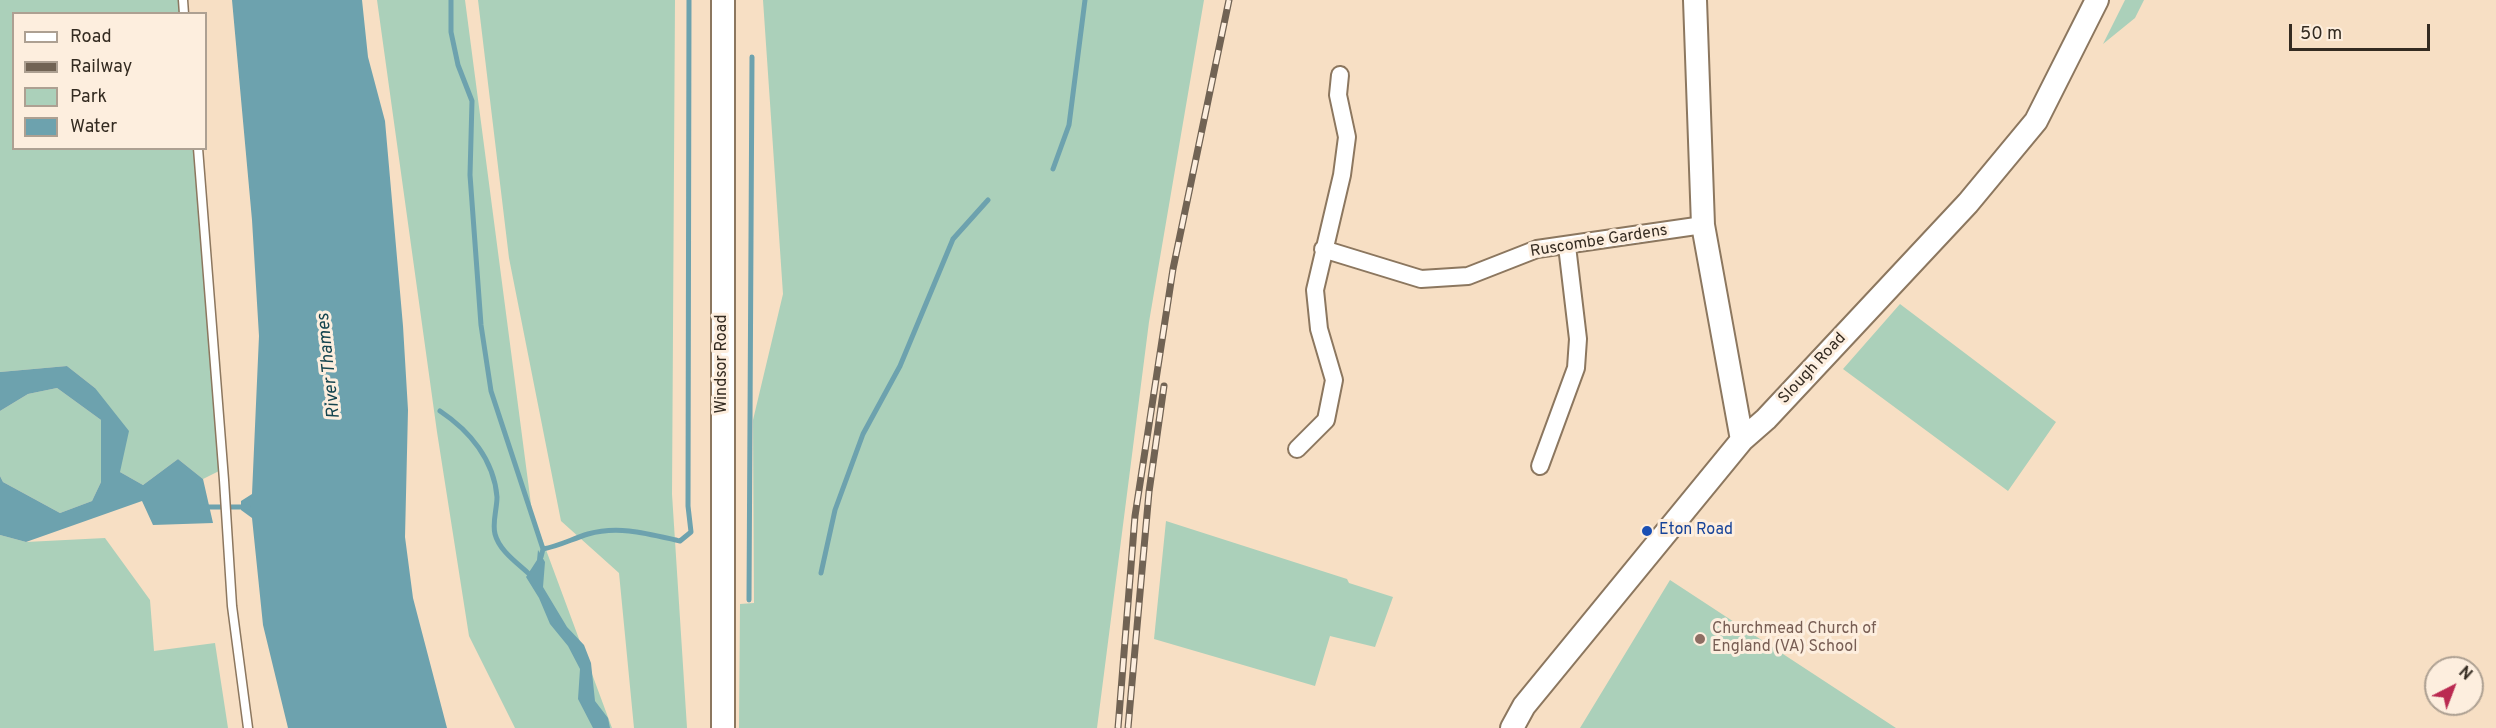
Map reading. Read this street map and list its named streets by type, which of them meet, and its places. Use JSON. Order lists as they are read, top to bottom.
{
  "streets": {
    "main road": ["Windsor Road", "Slough Road"],
    "street": ["Ruscombe Gardens"]
  },
  "water": ["River Thames"],
  "places": ["Eton Road", "Churchmead Church of England (VA) School"],
  "legend": [
    "Road",
    "Railway",
    "Park",
    "Water"
  ],
  "scale_bar": "50 m",
  "north": "top right"
}
